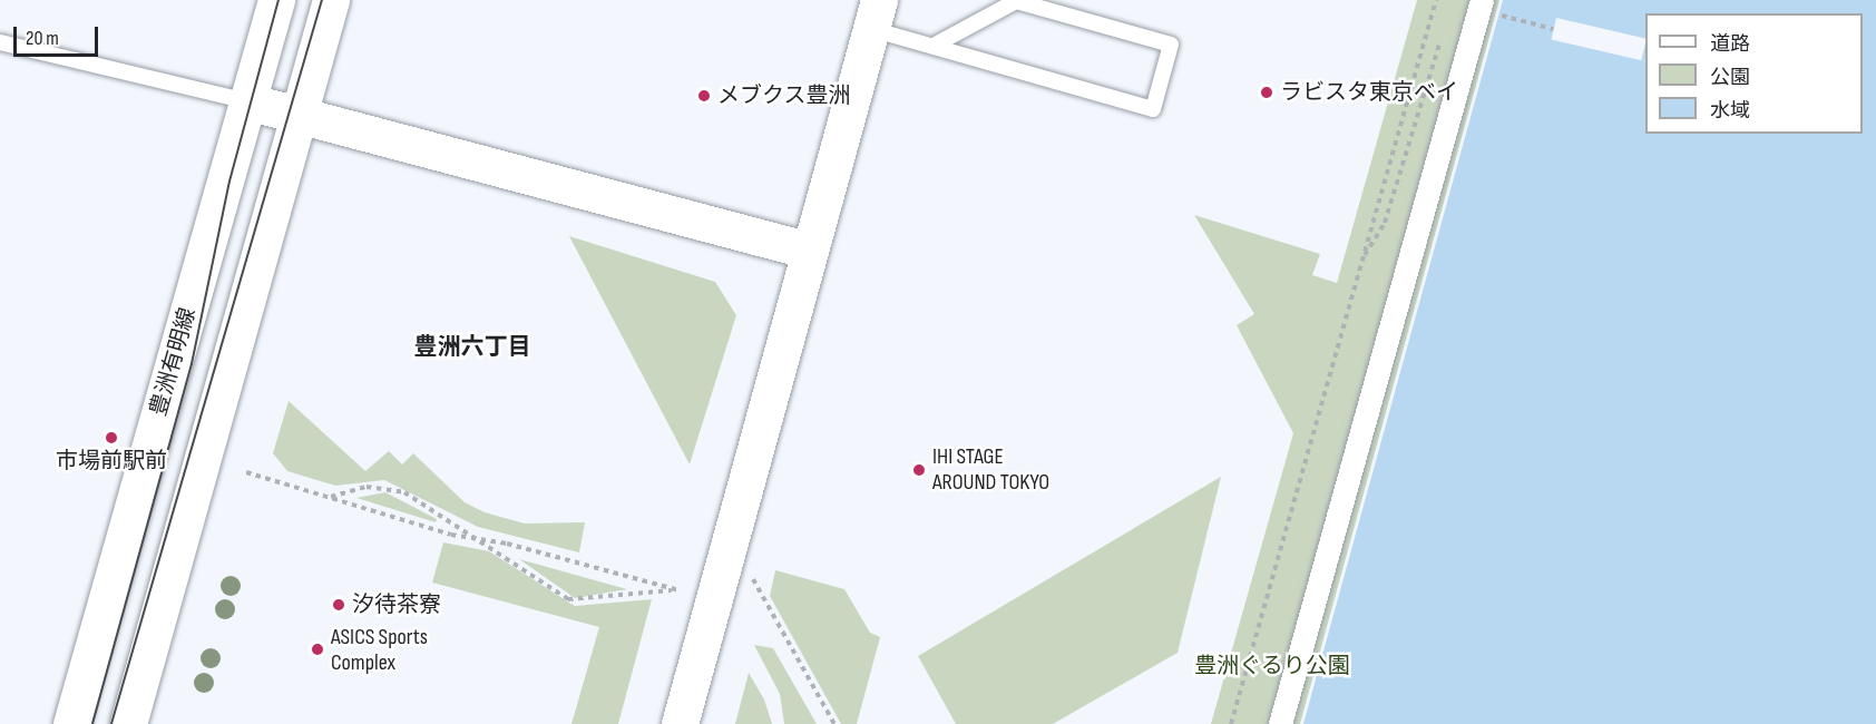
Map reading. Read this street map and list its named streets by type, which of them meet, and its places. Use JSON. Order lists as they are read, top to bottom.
{
  "streets": {
    "main road": ["豊洲有明線"]
  },
  "districts": ["豊洲六丁目"],
  "parks": ["豊洲ぐるり公園"],
  "places": [
    "ラビスタ東京ベイ",
    "メブクス豊洲",
    "市場前駅前",
    "IHI STAGE AROUND TOKYO",
    "汐待茶寮",
    "ASICS Sports Complex"
  ],
  "legend": ["道路", "公園", "水域"],
  "scale_bar": "20 m"
}
